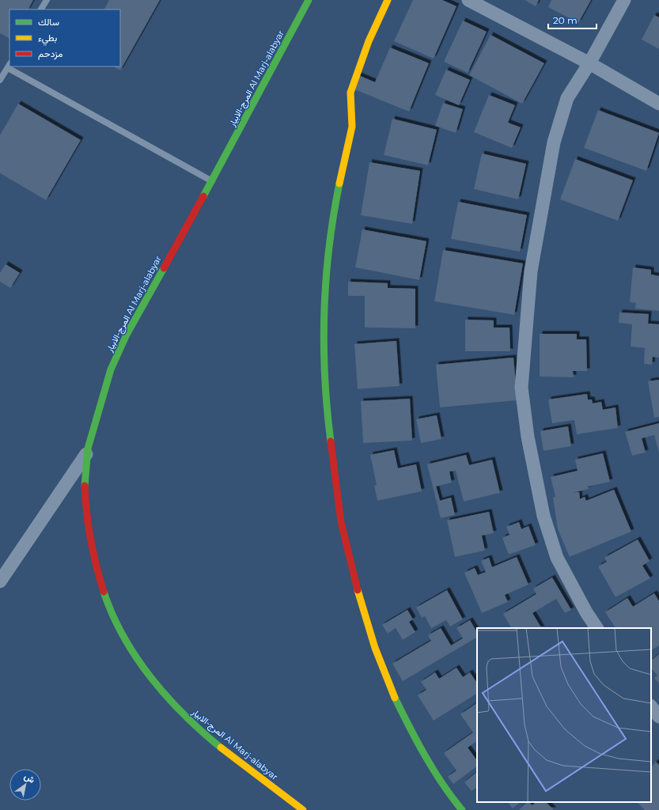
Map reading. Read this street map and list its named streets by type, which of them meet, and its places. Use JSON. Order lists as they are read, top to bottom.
{
  "streets": {
    "main road": ["المرج-الابيار Al Marj-alabyar"]
  },
  "legend": ["سالك", "بطيء", "مزدحم"],
  "scale_bar": "20 m",
  "north": "top right"
}
